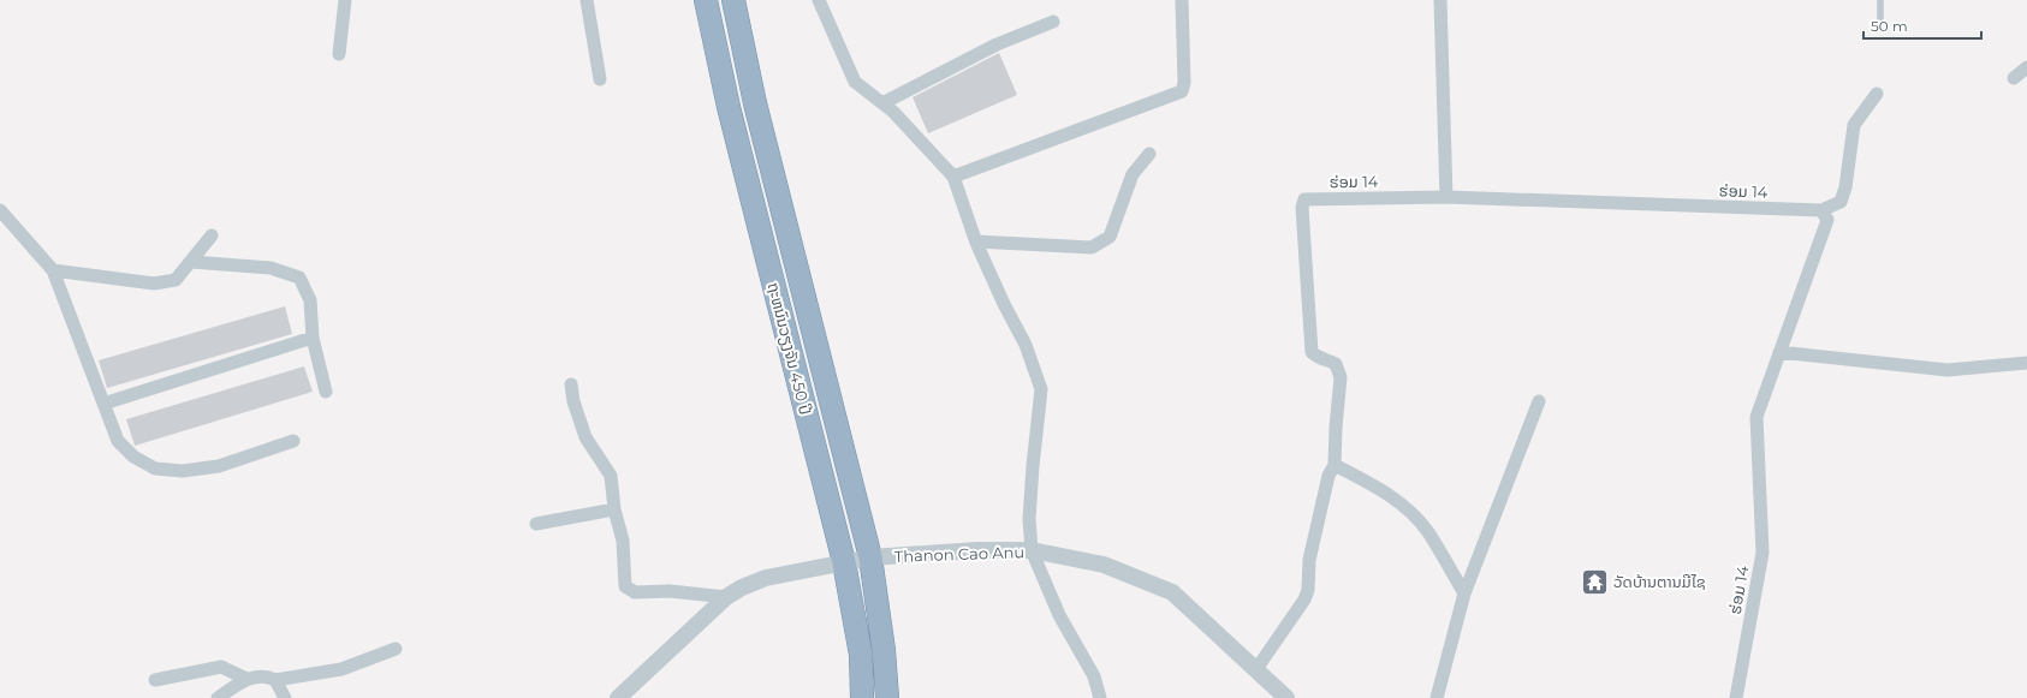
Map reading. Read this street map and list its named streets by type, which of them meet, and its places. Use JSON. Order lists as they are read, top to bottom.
{
  "streets": {
    "highway": ["ຖະຫນົນວຽງຈັນ 450 ປີ"],
    "street": ["ຮ່ອມ 14", "Thanon Cao Anu"]
  },
  "crossings": [
    ["ຖະຫນົນວຽງຈັນ 450 ປີ", "Thanon Cao Anu"]
  ],
  "places": {
    "temple": ["ວັດບ້ານຕານມີໄຊ"]
  },
  "scale_bar": "50 m"
}
